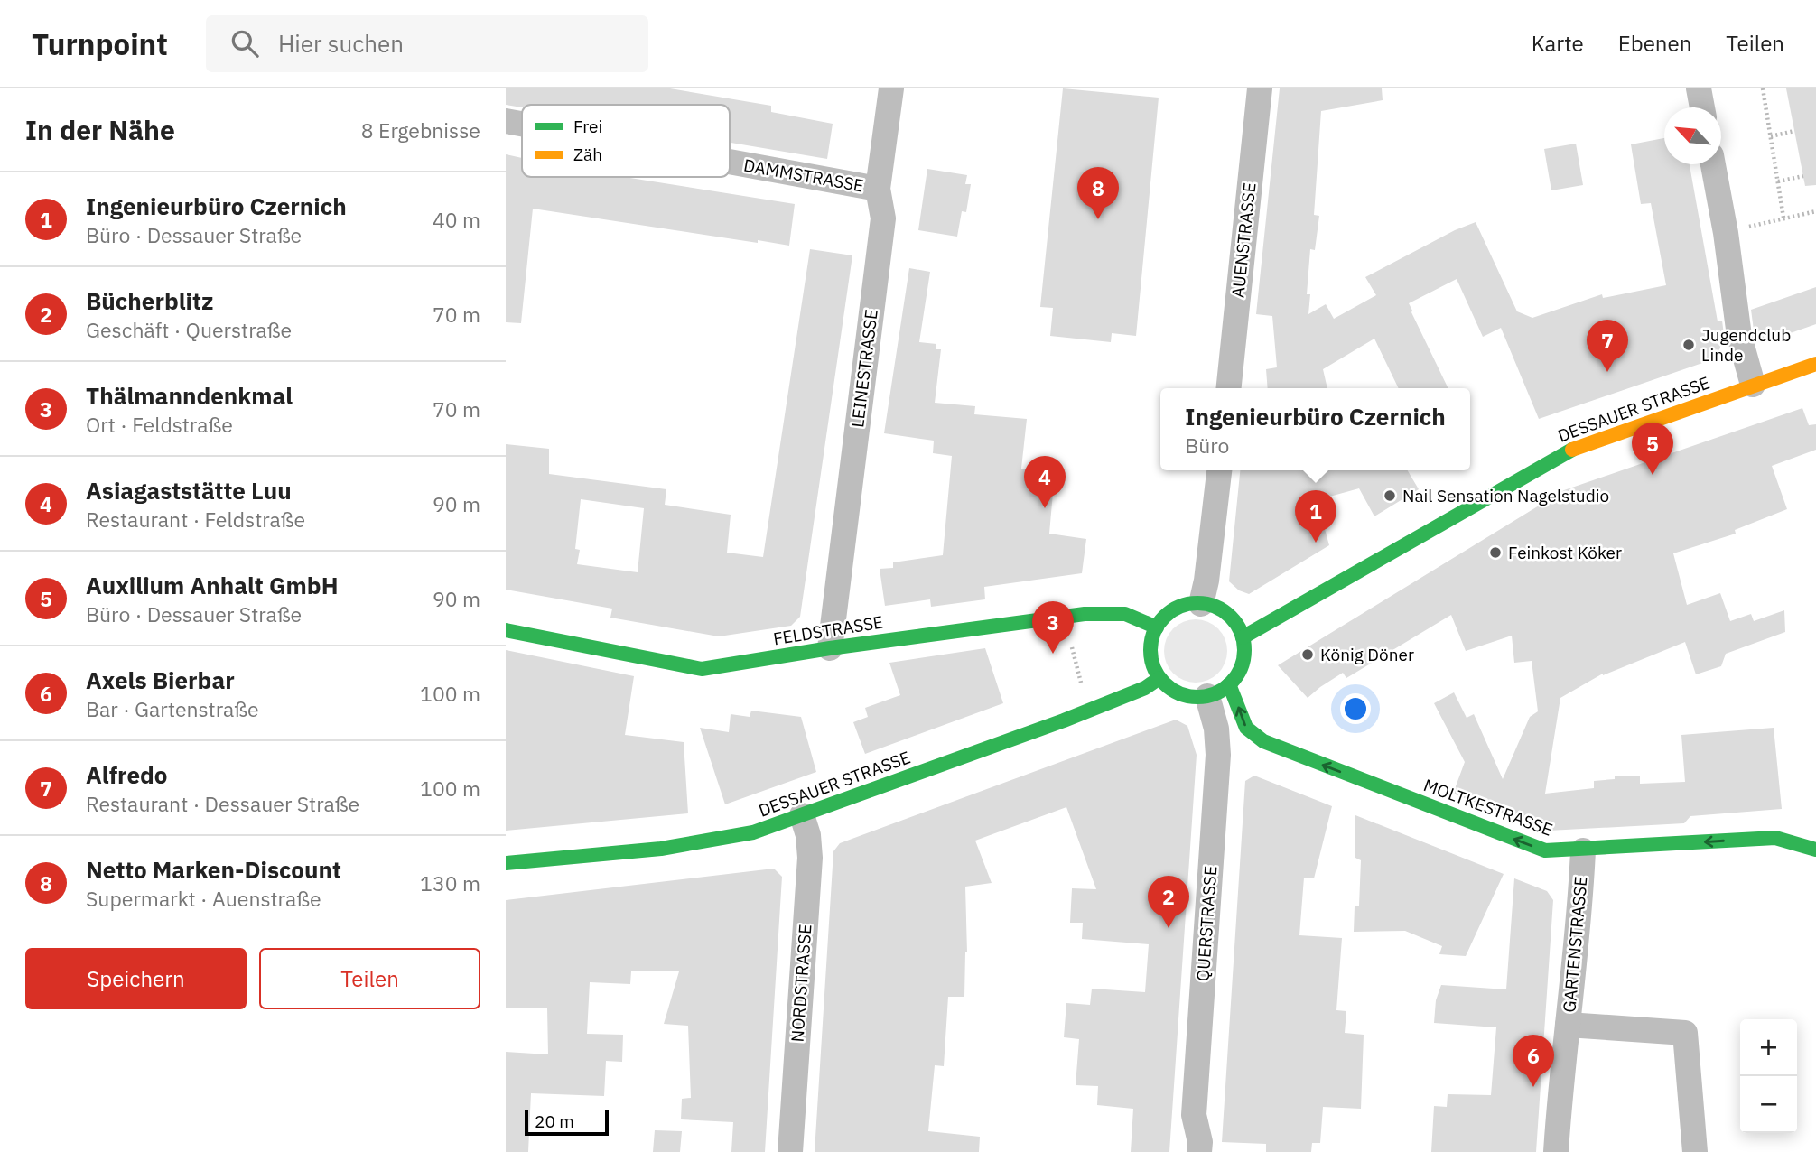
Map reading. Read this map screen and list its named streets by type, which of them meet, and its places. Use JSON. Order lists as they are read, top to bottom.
{
  "streets": {
    "street": [
      "DAMMSTRASSE",
      "AUENSTRASSE",
      "LEINESTRASSE",
      "DESSAUER STRASSE",
      "FELDSTRASSE",
      "MOLTKESTRASSE",
      "QUERSTRASSE",
      "GARTENSTRASSE",
      "NORDSTRASSE"
    ]
  },
  "crossings": [
    ["DAMMSTRASSE", "LEINESTRASSE"],
    ["LEINESTRASSE", "FELDSTRASSE"],
    ["DESSAUER STRASSE", "FELDSTRASSE"],
    ["DESSAUER STRASSE", "MOLTKESTRASSE"],
    ["DESSAUER STRASSE", "QUERSTRASSE"],
    ["DESSAUER STRASSE", "NORDSTRASSE"],
    ["FELDSTRASSE", "MOLTKESTRASSE"],
    ["FELDSTRASSE", "QUERSTRASSE"],
    ["MOLTKESTRASSE", "QUERSTRASSE"],
    ["MOLTKESTRASSE", "GARTENSTRASSE"]
  ],
  "one_way": ["MOLTKESTRASSE"],
  "places": [
    "Jugendclub Linde",
    "Nail Sensation Nagelstudio",
    "Feinkost Köker",
    "König Döner"
  ],
  "legend": ["Frei", "Zäh"],
  "scale_bar": "20 m",
  "north": "top left",
  "page": {
    "header": "Turnpoint",
    "search": "Hier suchen",
    "nav": ["Karte", "Ebenen", "Teilen"],
    "heading": ["In der Nähe", "8 Ergebnisse"],
    "pins": [
      "8",
      "7",
      "5",
      "4",
      "1",
      "3",
      "2",
      "6"
    ],
    "list": [
      {
        "mark": "1",
        "name": "Ingenieurbüro Czernich",
        "note": "Büro · Dessauer Straße",
        "value": "40 m"
      },
      {
        "mark": "2",
        "name": "Bücherblitz",
        "note": "Geschäft · Querstraße",
        "value": "70 m"
      },
      {
        "mark": "3",
        "name": "Thälmanndenkmal",
        "note": "Ort · Feldstraße",
        "value": "70 m"
      },
      {
        "mark": "4",
        "name": "Asiagaststätte Luu",
        "note": "Restaurant · Feldstraße",
        "value": "90 m"
      },
      {
        "mark": "5",
        "name": "Auxilium Anhalt GmbH",
        "note": "Büro · Dessauer Straße",
        "value": "90 m"
      },
      {
        "mark": "6",
        "name": "Axels Bierbar",
        "note": "Bar · Gartenstraße",
        "value": "100 m"
      },
      {
        "mark": "7",
        "name": "Alfredo",
        "note": "Restaurant · Dessauer Straße",
        "value": "100 m"
      },
      {
        "mark": "8",
        "name": "Netto Marken-Discount",
        "note": "Supermarkt · Auenstraße",
        "value": "130 m"
      }
    ],
    "popup": ["Ingenieurbüro Czernich", "Büro"],
    "buttons": ["Speichern", "Teilen"],
    "map_buttons": ["+", "−"],
    "scale": "20 m"
  }
}
